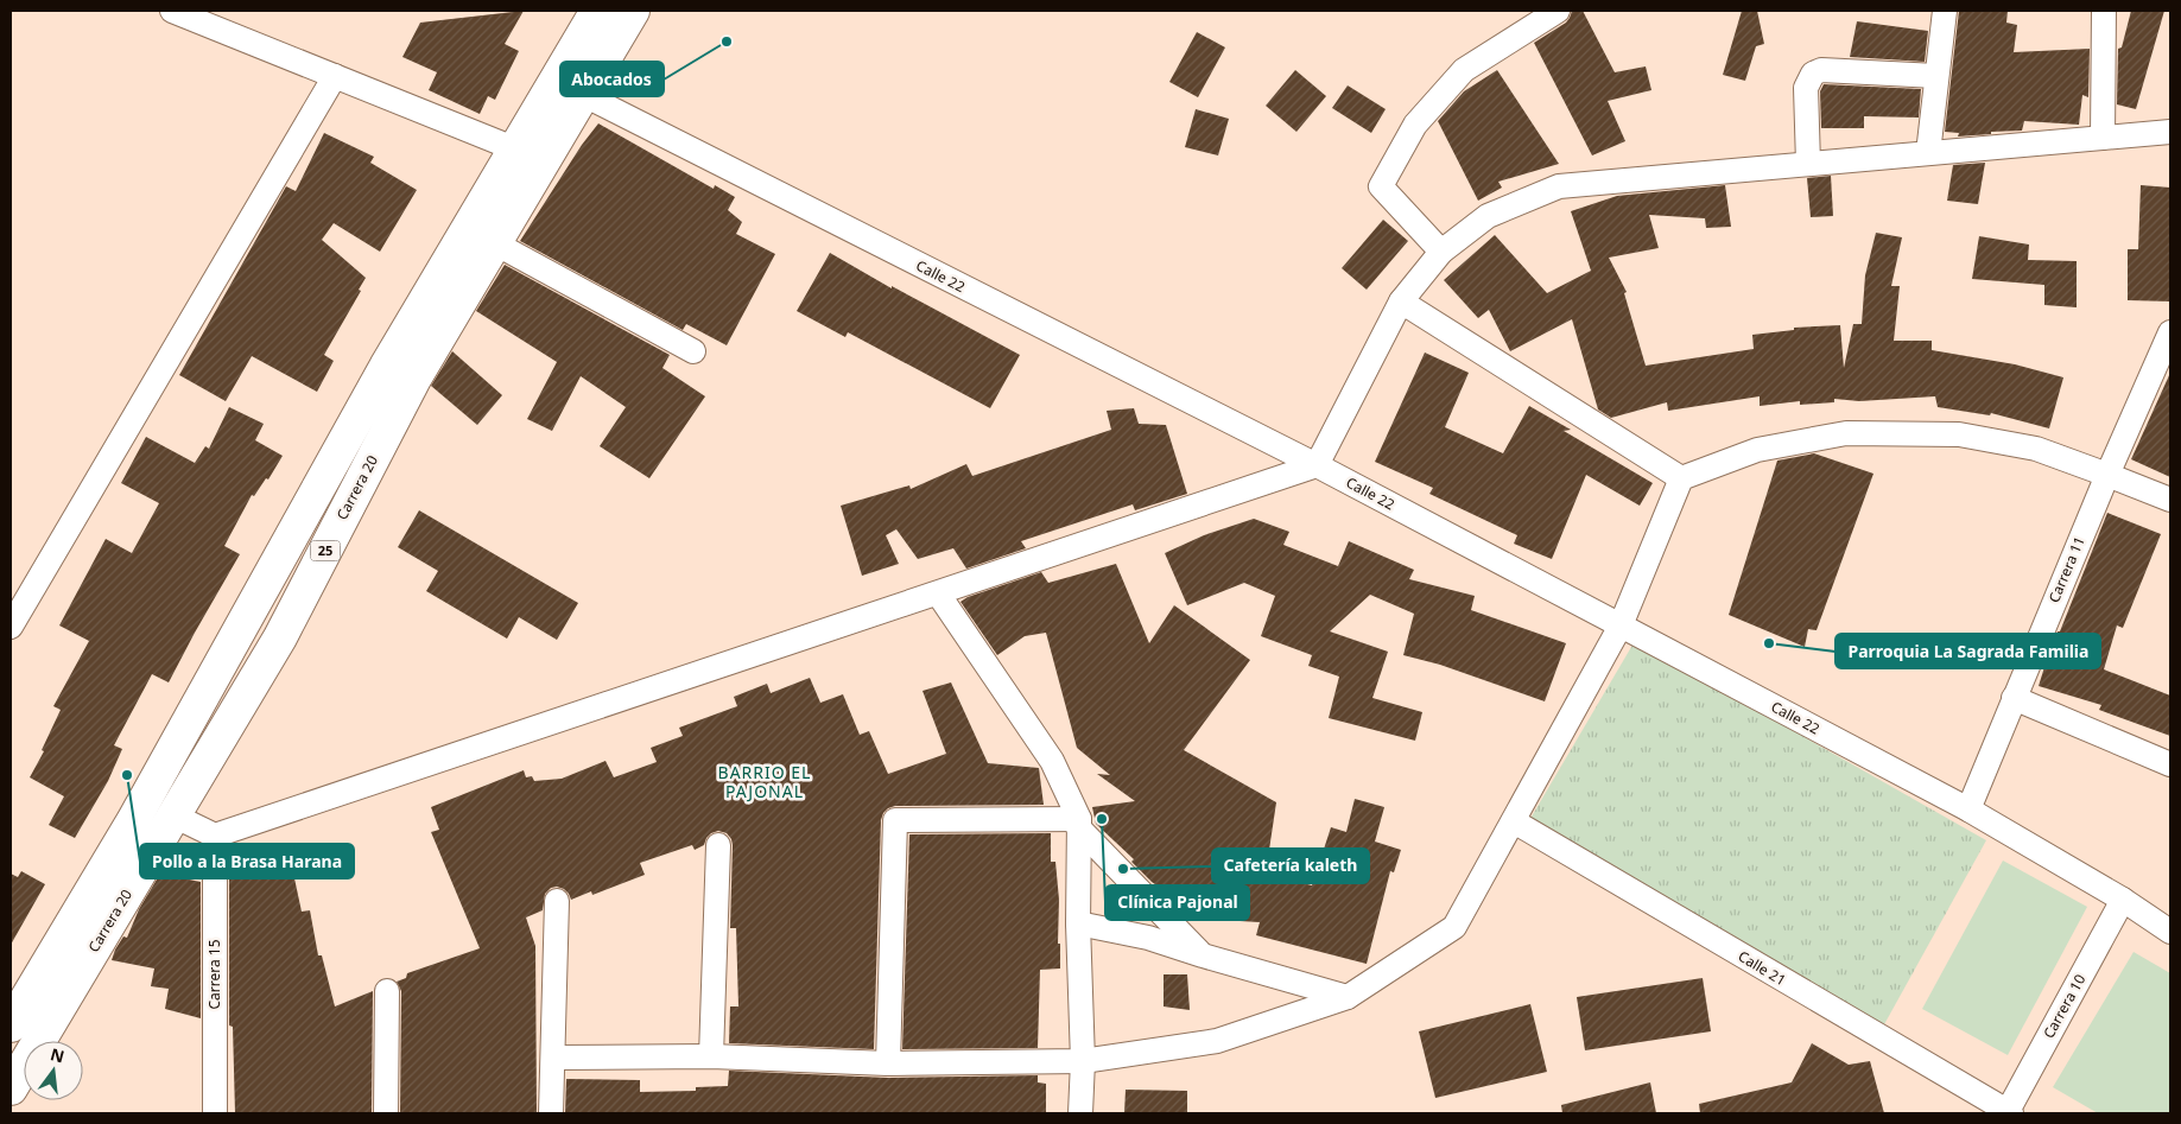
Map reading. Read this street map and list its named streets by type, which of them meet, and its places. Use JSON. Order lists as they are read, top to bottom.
{
  "streets": {
    "main road": ["Carrera 20", "25"],
    "street": [
      "Calle 22",
      "Carrera 11",
      "Calle 21",
      "Carrera 15",
      "Carrera 10"
    ]
  },
  "crossings": [
    ["Calle 22", "Carrera 20"],
    ["Calle 22", "Carrera 11"],
    ["Calle 22", "Carrera 10"],
    ["Calle 21", "Carrera 10"]
  ],
  "districts": ["BARRIO EL PAJONAL"],
  "places": [
    "Abocados",
    "Parroquia La Sagrada Familia",
    "Pollo a la Brasa Harana",
    "Clínica Pajonal",
    "Cafetería kaleth"
  ],
  "north": "top"
}
